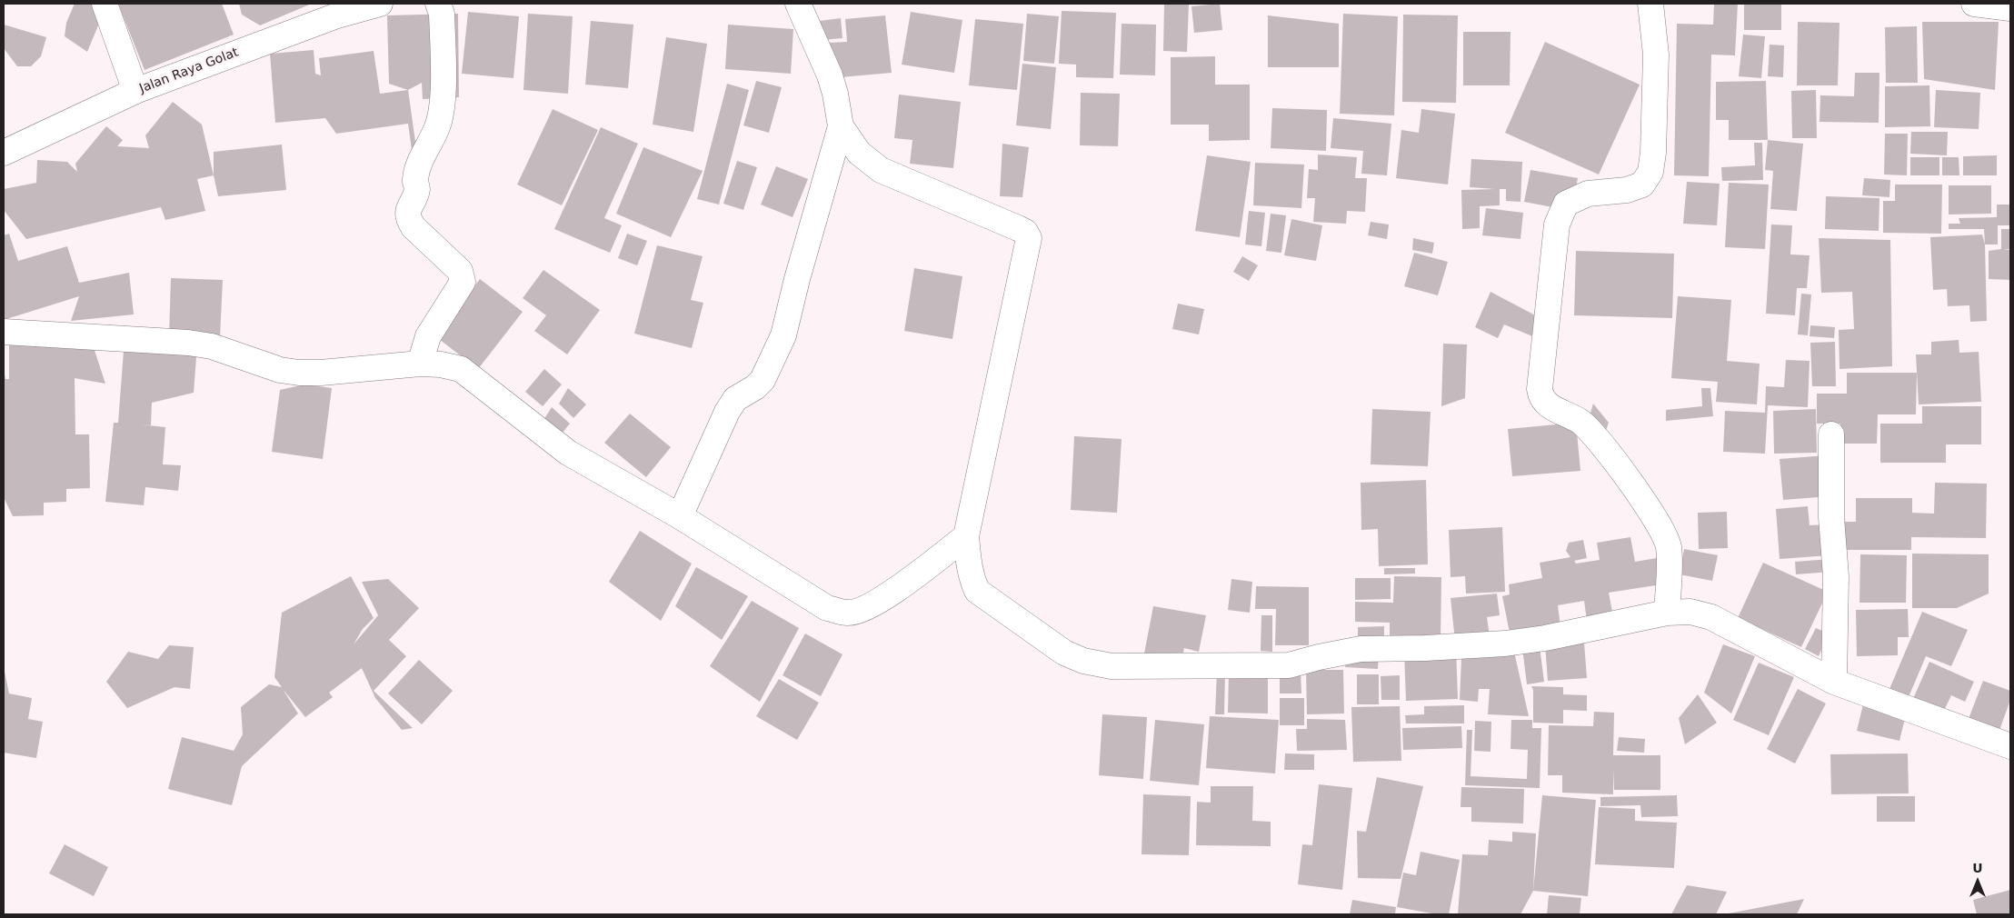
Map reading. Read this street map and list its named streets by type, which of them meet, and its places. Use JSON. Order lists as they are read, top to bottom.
{
  "streets": {
    "street": ["Jalan Raya Golat"]
  },
  "north": "top"
}
